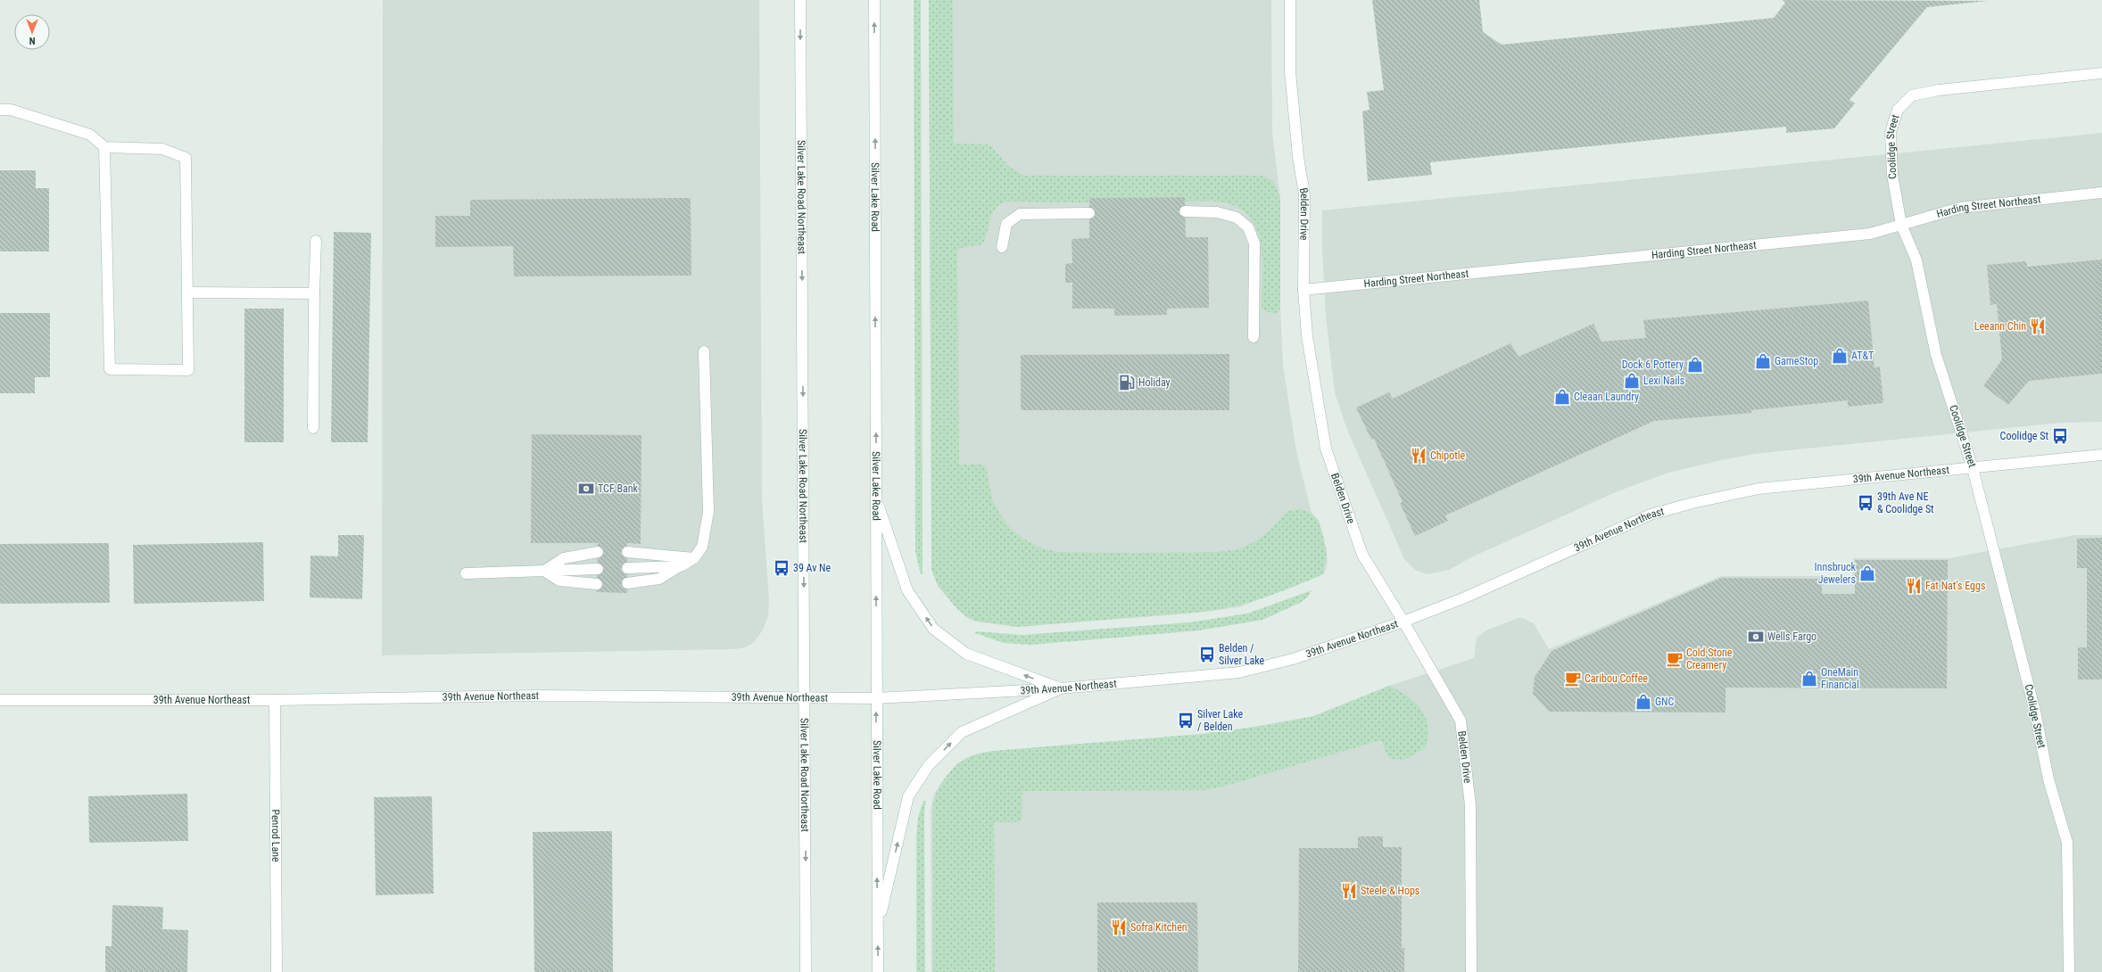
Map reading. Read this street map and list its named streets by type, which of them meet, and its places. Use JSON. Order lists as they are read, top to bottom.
{
  "streets": {
    "main road": [
      "Coolidge Street",
      "Silver Lake Road Northeast",
      "Silver Lake Road",
      "Harding Street Northeast",
      "Belden Drive",
      "39th Avenue Northeast",
      "Penrod Lane"
    ]
  },
  "crossings": [
    ["Coolidge Street", "Harding Street Northeast"],
    ["Coolidge Street", "39th Avenue Northeast"],
    ["Silver Lake Road Northeast", "39th Avenue Northeast"],
    ["Silver Lake Road", "39th Avenue Northeast"],
    ["Harding Street Northeast", "Belden Drive"],
    ["Belden Drive", "39th Avenue Northeast"],
    ["39th Avenue Northeast", "Penrod Lane"]
  ],
  "one_way": ["Silver Lake Road Northeast", "Silver Lake Road"],
  "places": {
    "restaurant": [
      "Leeann Chin",
      "Chipotle",
      "Fat Nat's Eggs",
      "Steele & Hops",
      "Sofra Kitchen"
    ],
    "shop": [
      "AT&T",
      "GameStop",
      "Dock 6 Pottery",
      "Lexi Nails",
      "Cleaan Laundry",
      "Innsbruck Jewelers",
      "OneMain Financial",
      "GNC"
    ],
    "fuel station": ["Holiday"],
    "bus stop": [
      "Coolidge St",
      "39th Ave NE & Coolidge St",
      "39 Av Ne",
      "Belden / Silver Lake",
      "Silver Lake / Belden"
    ],
    "bank": ["TCF Bank", "Wells Fargo"],
    "cafe": ["Cold Stone Creamery", "Caribou Coffee"]
  },
  "north": "bottom"
}
